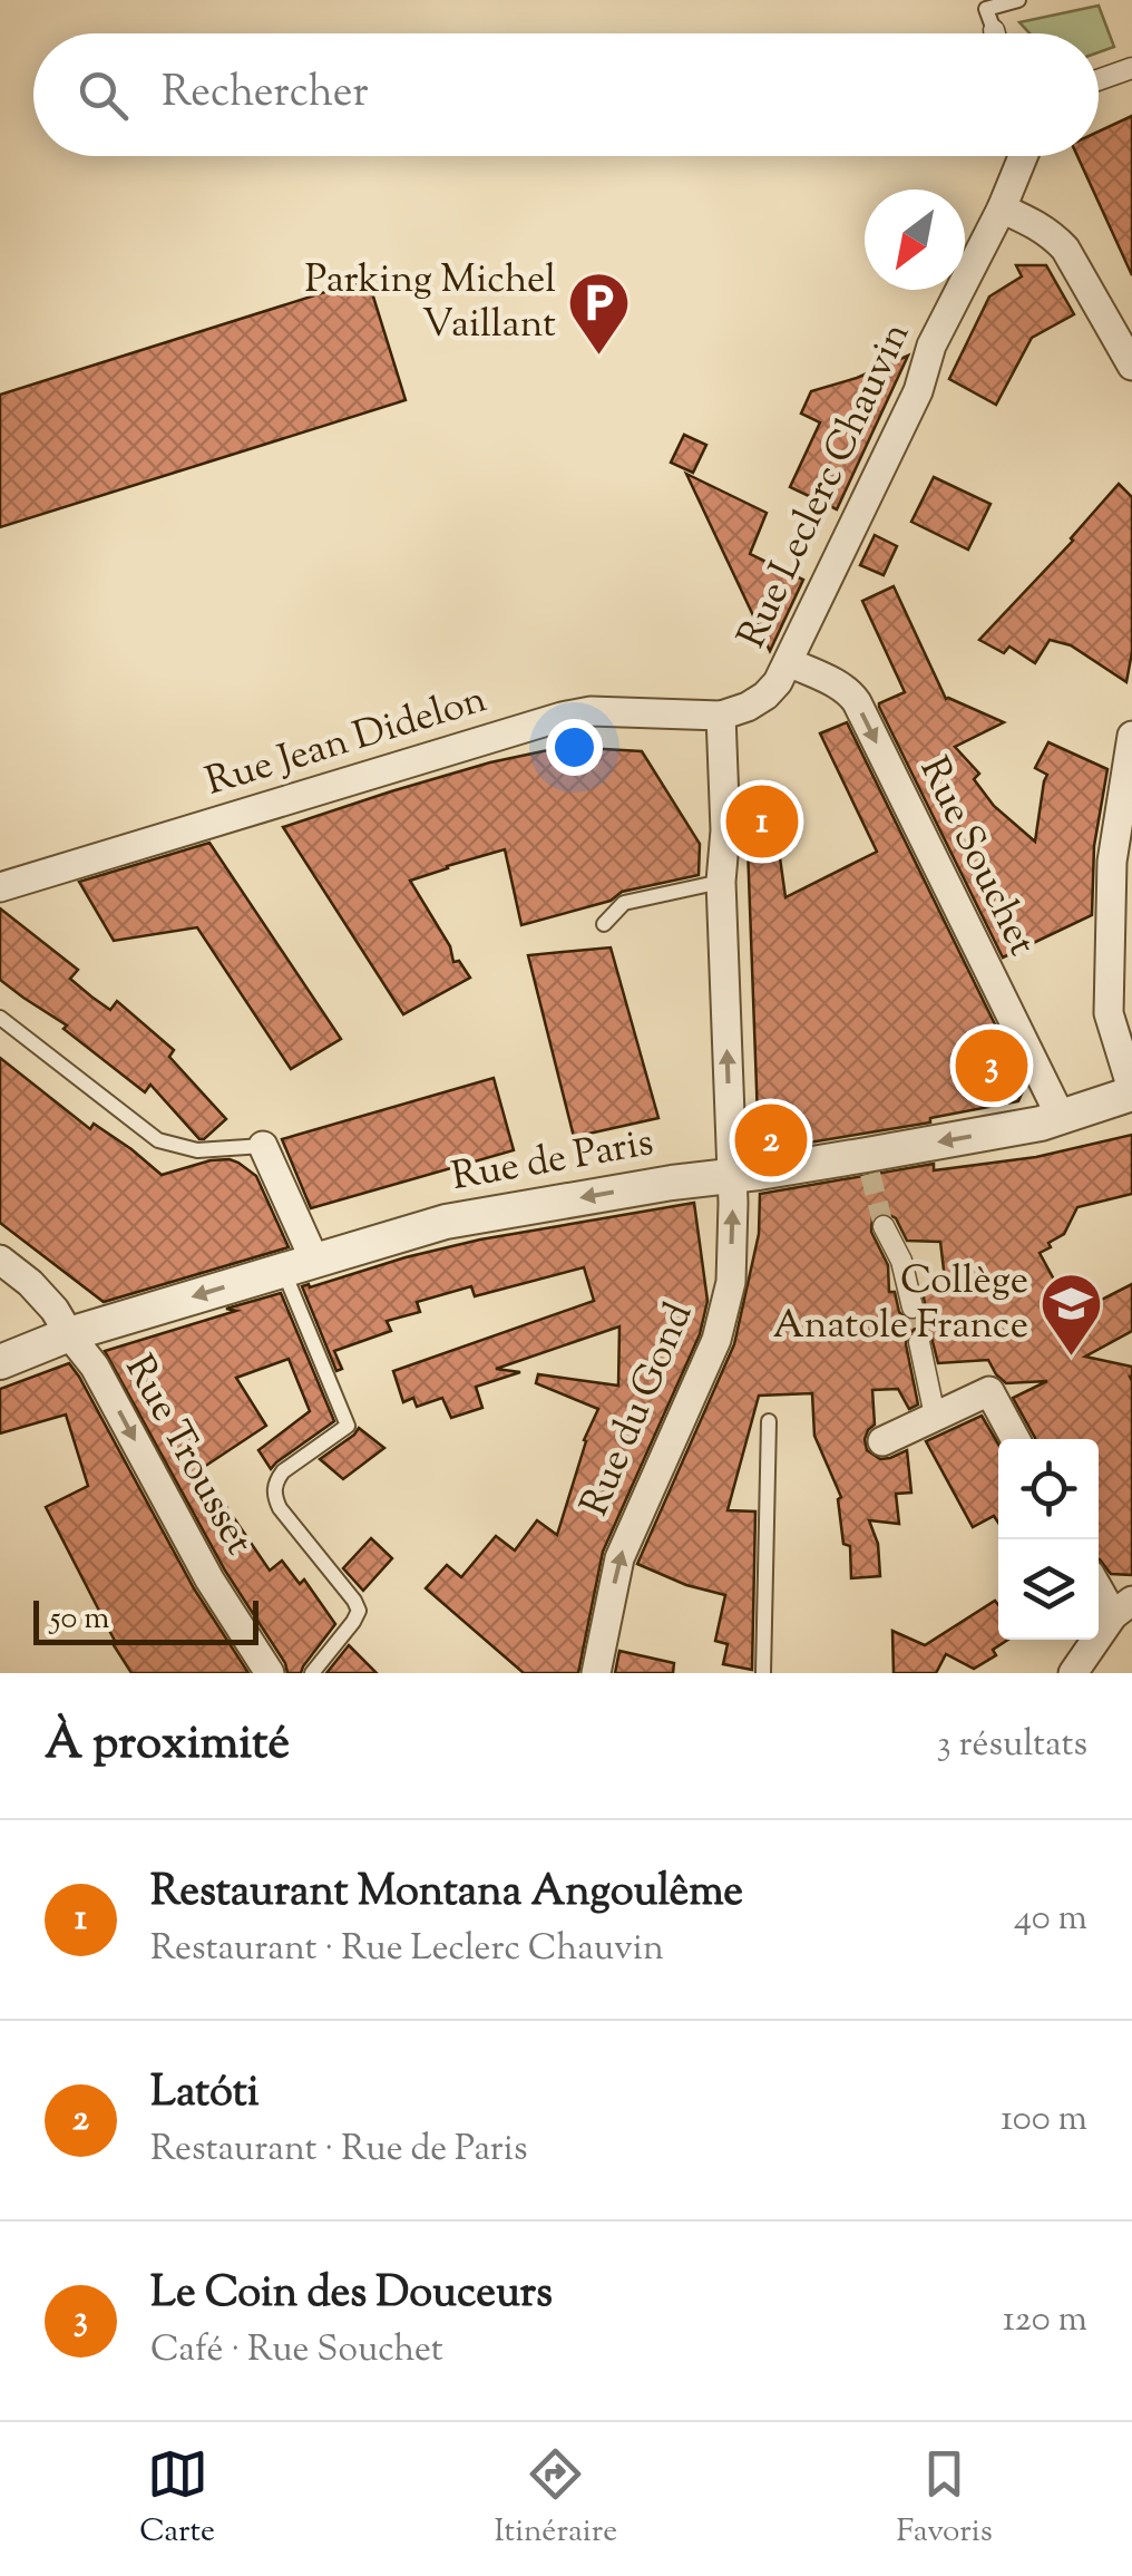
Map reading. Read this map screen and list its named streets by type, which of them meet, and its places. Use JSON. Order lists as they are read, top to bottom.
{
  "streets": {
    "street": [
      "Rue Leclerc Chauvin",
      "Rue Jean Didelon",
      "Rue Souchet",
      "Rue de Paris",
      "Rue du Gond",
      "Rue Trousset"
    ]
  },
  "crossings": [
    ["Rue Leclerc Chauvin", "Rue Jean Didelon"],
    ["Rue Leclerc Chauvin", "Rue Souchet"],
    ["Rue Souchet", "Rue de Paris"],
    ["Rue de Paris", "Rue du Gond"],
    ["Rue de Paris", "Rue Trousset"]
  ],
  "one_way": [
    "Rue Souchet",
    "Rue de Paris",
    "Rue du Gond",
    "Rue Trousset"
  ],
  "places": {
    "parking": ["Parking Michel Vaillant"],
    "school or university": ["Collège Anatole France"]
  },
  "scale_bar": "50 m",
  "north": "bottom left",
  "page": {
    "search": "Rechercher",
    "pins": ["1", "3", "2"],
    "scale": "50 m",
    "heading": ["À proximité", "3 résultats"],
    "list": [
      {
        "mark": "1",
        "name": "Restaurant Montana Angoulême",
        "note": "Restaurant · Rue Leclerc Chauvin",
        "value": "40 m"
      },
      {
        "mark": "2",
        "name": "Latóti",
        "note": "Restaurant · Rue de Paris",
        "value": "100 m"
      },
      {
        "mark": "3",
        "name": "Le Coin des Douceurs",
        "note": "Café · Rue Souchet",
        "value": "120 m"
      }
    ],
    "nav": ["Carte", "Itinéraire", "Favoris"]
  }
}
